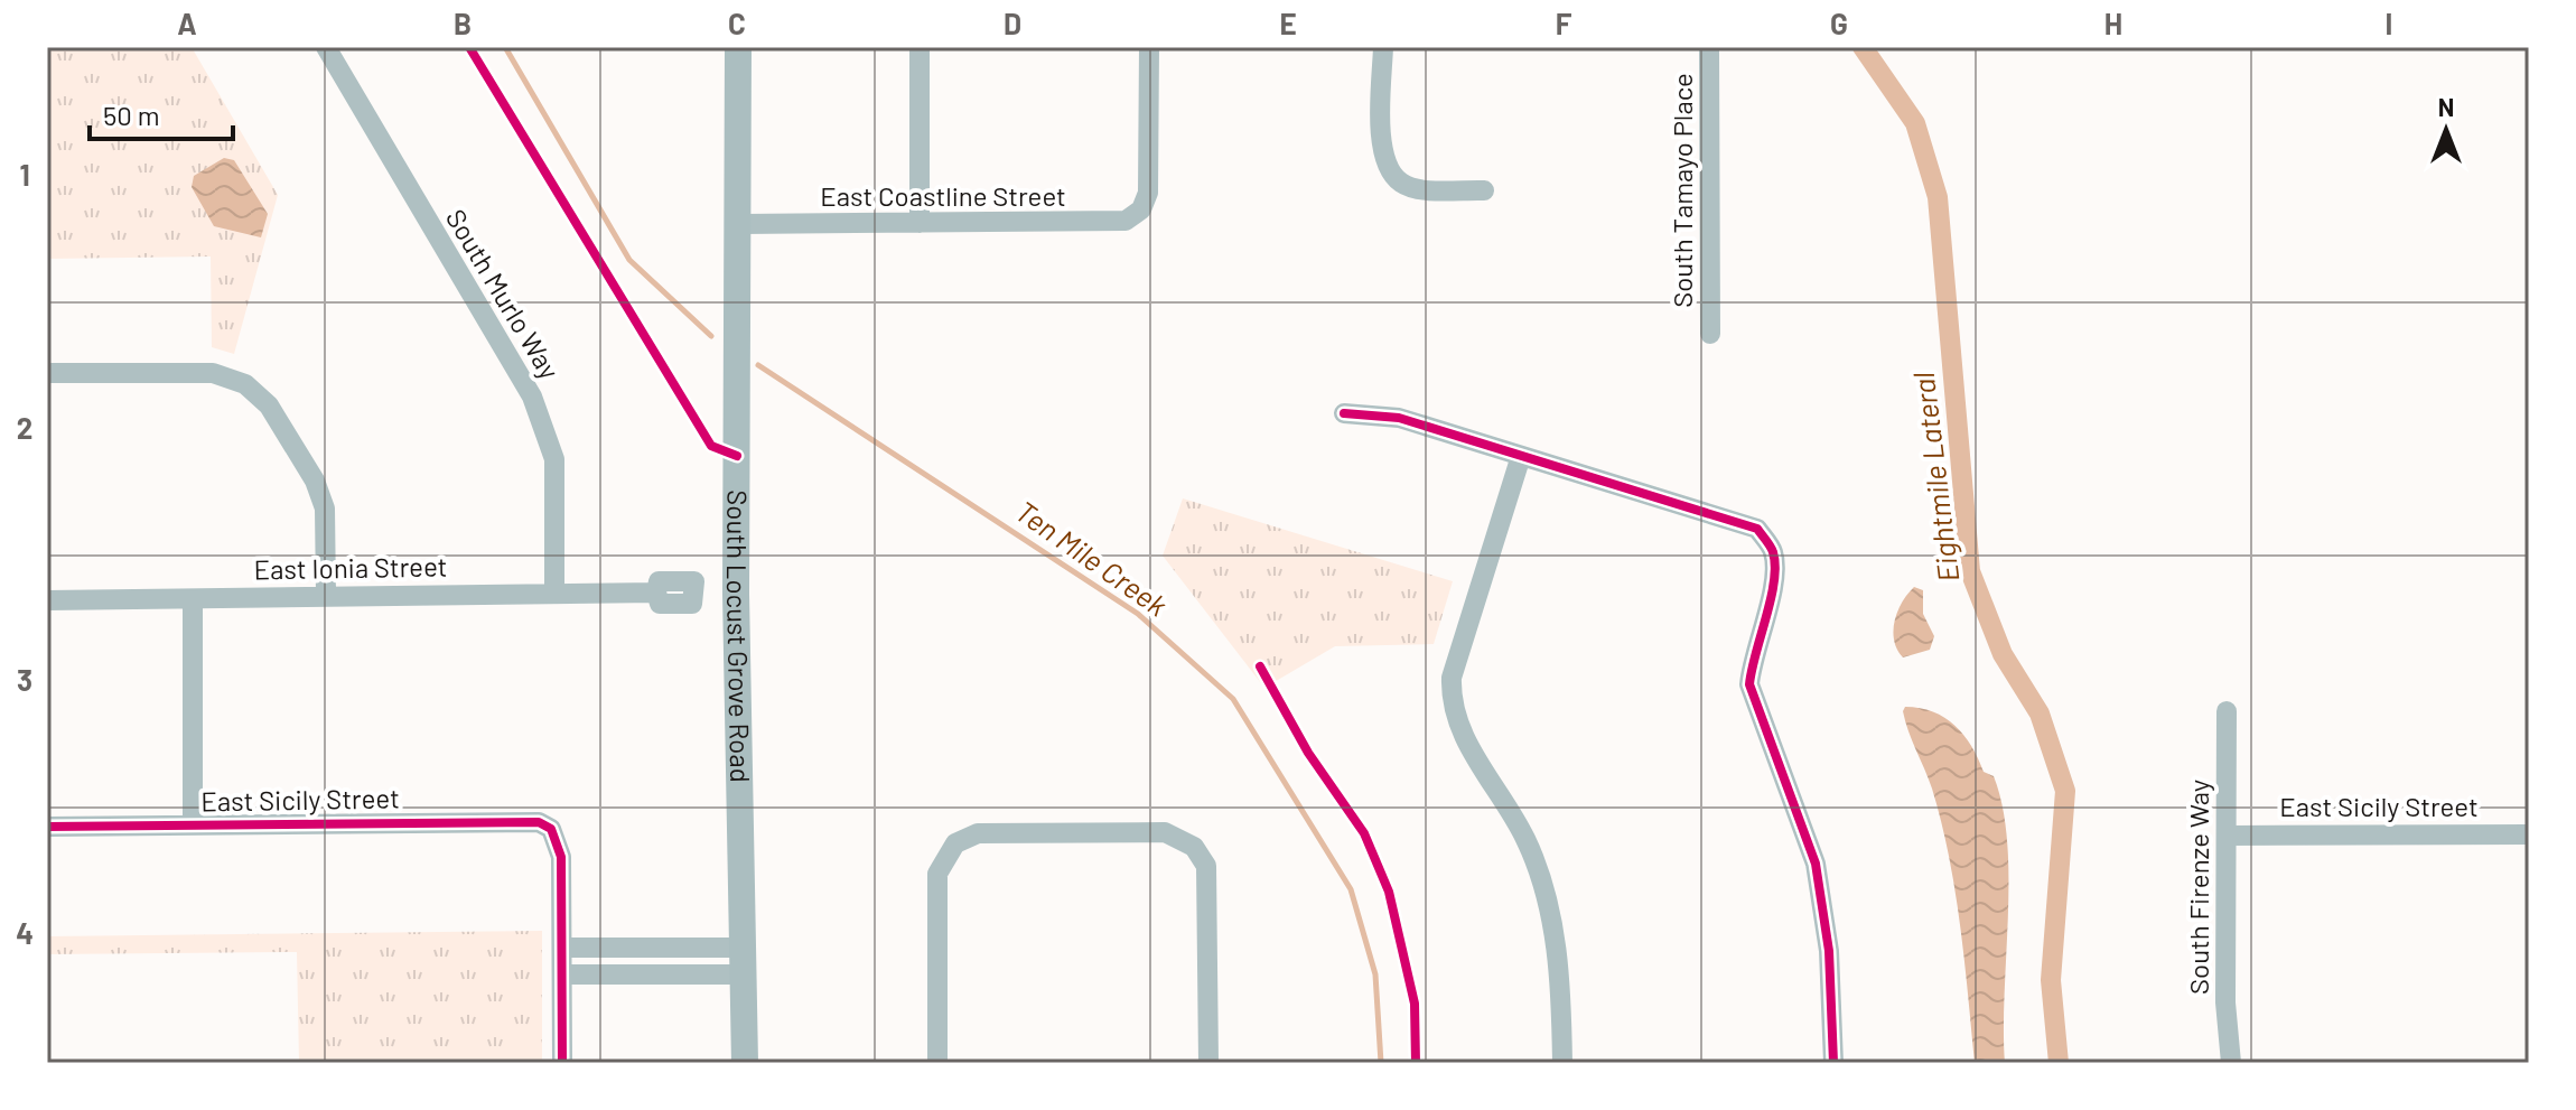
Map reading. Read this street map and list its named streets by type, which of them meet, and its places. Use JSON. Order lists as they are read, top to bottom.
{
  "streets": {
    "main road": ["South Locust Grove Road"],
    "street": [
      "South Tamayo Place",
      "East Coastline Street",
      "South Murlo Way",
      "East Ionia Street",
      "East Sicily Street",
      "South Firenze Way"
    ]
  },
  "crossings": [
    ["East Coastline Street", "South Locust Grove Road"],
    ["South Murlo Way", "East Ionia Street"],
    ["East Ionia Street", "South Locust Grove Road"],
    ["East Sicily Street", "South Firenze Way"]
  ],
  "water": ["Eightmile Lateral", "Ten Mile Creek"],
  "scale_bar": "50 m",
  "north": "top",
  "grid": {
    "columns": [
      "A",
      "B",
      "C",
      "D",
      "E",
      "F",
      "G",
      "H",
      "I"
    ],
    "rows": [
      "1",
      "2",
      "3",
      "4"
    ]
  }
}
